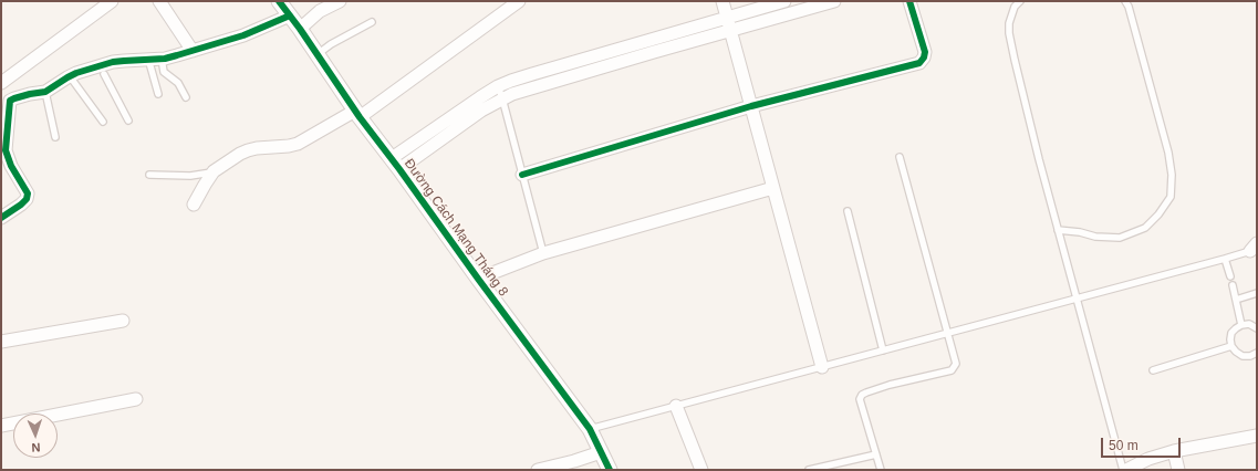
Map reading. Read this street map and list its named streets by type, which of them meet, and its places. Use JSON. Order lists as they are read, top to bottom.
{
  "streets": {
    "street": ["Đường Cách Mạng Tháng 8"]
  },
  "scale_bar": "50 m",
  "north": "bottom"
}
